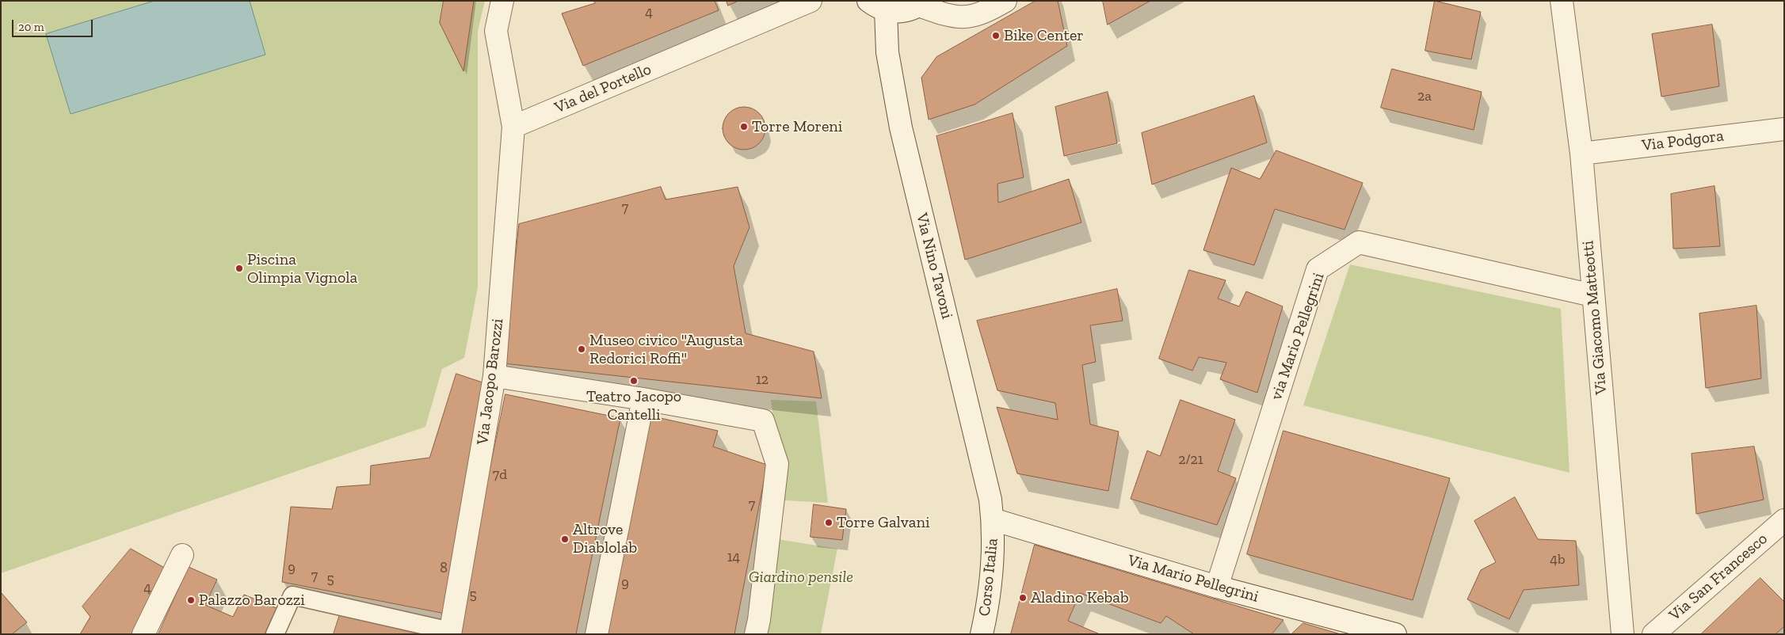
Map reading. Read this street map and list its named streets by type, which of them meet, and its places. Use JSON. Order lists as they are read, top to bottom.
{
  "streets": {
    "street": [
      "Via del Portello",
      "Via Podgora",
      "Via Nino Tavoni",
      "Via Giacomo Matteotti",
      "via Mario Pellegrini",
      "Via Jacopo Barozzi",
      "Corso Italia",
      "Via San Francesco",
      "Via Mario Pellegrini"
    ]
  },
  "crossings": [
    ["Via del Portello", "Via Jacopo Barozzi"],
    ["Via Podgora", "Via Giacomo Matteotti"],
    ["Via Nino Tavoni", "Corso Italia"],
    ["Via Nino Tavoni", "Via Mario Pellegrini"],
    ["Via Giacomo Matteotti", "via Mario Pellegrini"],
    ["via Mario Pellegrini", "Via Mario Pellegrini"],
    ["Corso Italia", "Via Mario Pellegrini"]
  ],
  "parks": ["Giardino pensile"],
  "places": [
    "Bike Center",
    "Torre Moreni",
    "Piscina Olimpia Vignola",
    "Museo civico \"Augusta Redorici Roffi\"",
    "Teatro Jacopo Cantelli",
    "Torre Galvani",
    "Altrove Diablolab",
    "Aladino Kebab",
    "Palazzo Barozzi"
  ],
  "house_numbers": [
    "4",
    "2a",
    "7",
    "12",
    "2/21",
    "7d",
    "7",
    "14",
    "4b",
    "9",
    "8",
    "7",
    "5",
    "9",
    "4",
    "5"
  ],
  "scale_bar": "20 m"
}
